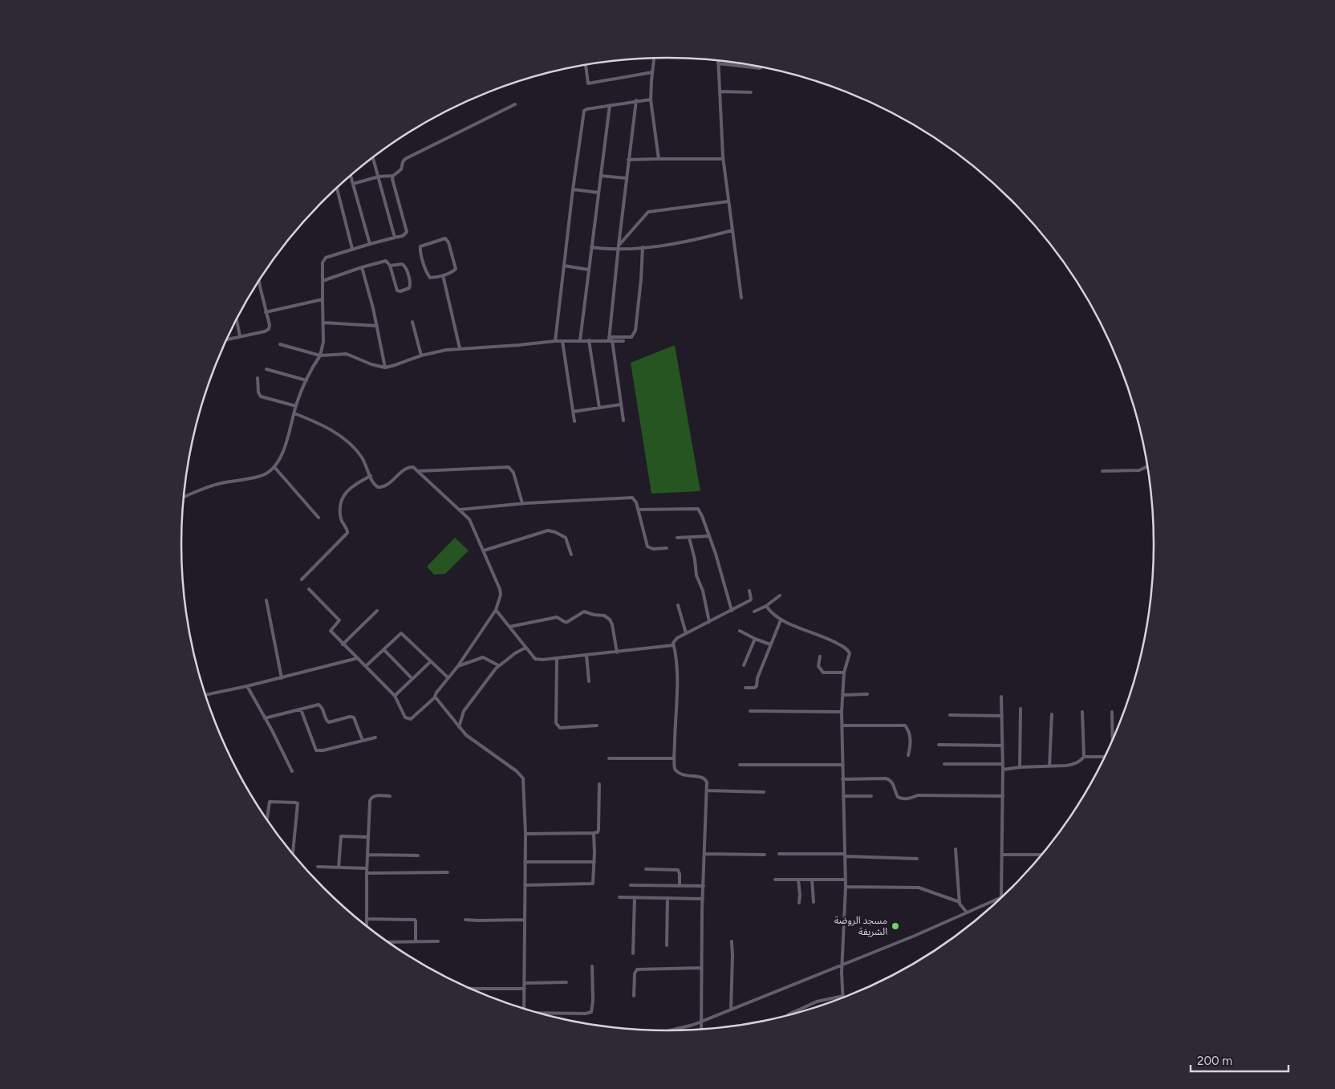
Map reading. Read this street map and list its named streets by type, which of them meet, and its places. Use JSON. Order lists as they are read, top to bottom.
{
  "places": ["مسجد الروضة الشريفة"],
  "scale_bar": "200 m"
}
